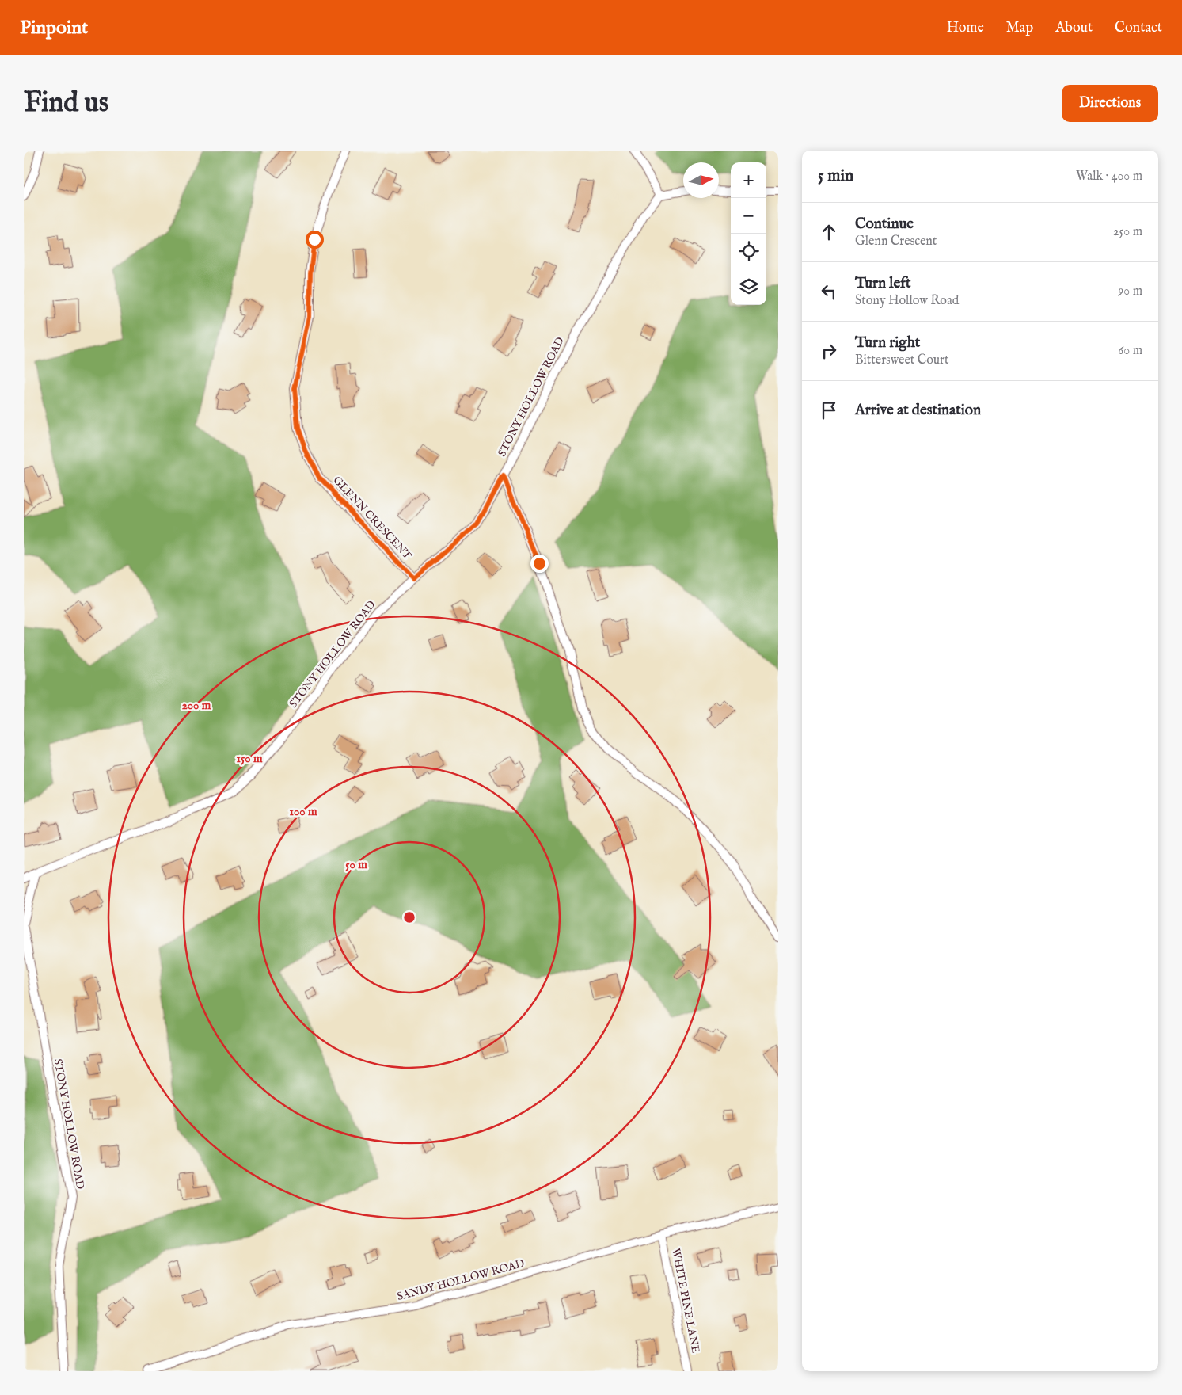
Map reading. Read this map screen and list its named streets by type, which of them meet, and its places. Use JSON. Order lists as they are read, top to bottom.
{
  "streets": {
    "street": [
      "STONY HOLLOW ROAD",
      "GLENN CRESCENT",
      "SANDY HOLLOW ROAD",
      "WHITE PINE LANE"
    ]
  },
  "crossings": [
    ["STONY HOLLOW ROAD", "GLENN CRESCENT"],
    ["SANDY HOLLOW ROAD", "WHITE PINE LANE"]
  ],
  "north": "right",
  "page": {
    "header": "Pinpoint",
    "nav": [
      "Home",
      "Map",
      "About",
      "Contact"
    ],
    "buttons": "Directions",
    "title": "Find us",
    "heading": ["5 min", "Walk · 400 m"],
    "map_buttons": ["+", "−"],
    "list": [
      ["Continue", "Glenn Crescent", "250 m"],
      ["Turn left", "Stony Hollow Road", "90 m"],
      ["Turn right", "Bittersweet Court", "60 m"],
      "Arrive at destination"
    ]
  },
  "rings": [
    "200 m",
    "150 m",
    "100 m",
    "50 m"
  ]
}
